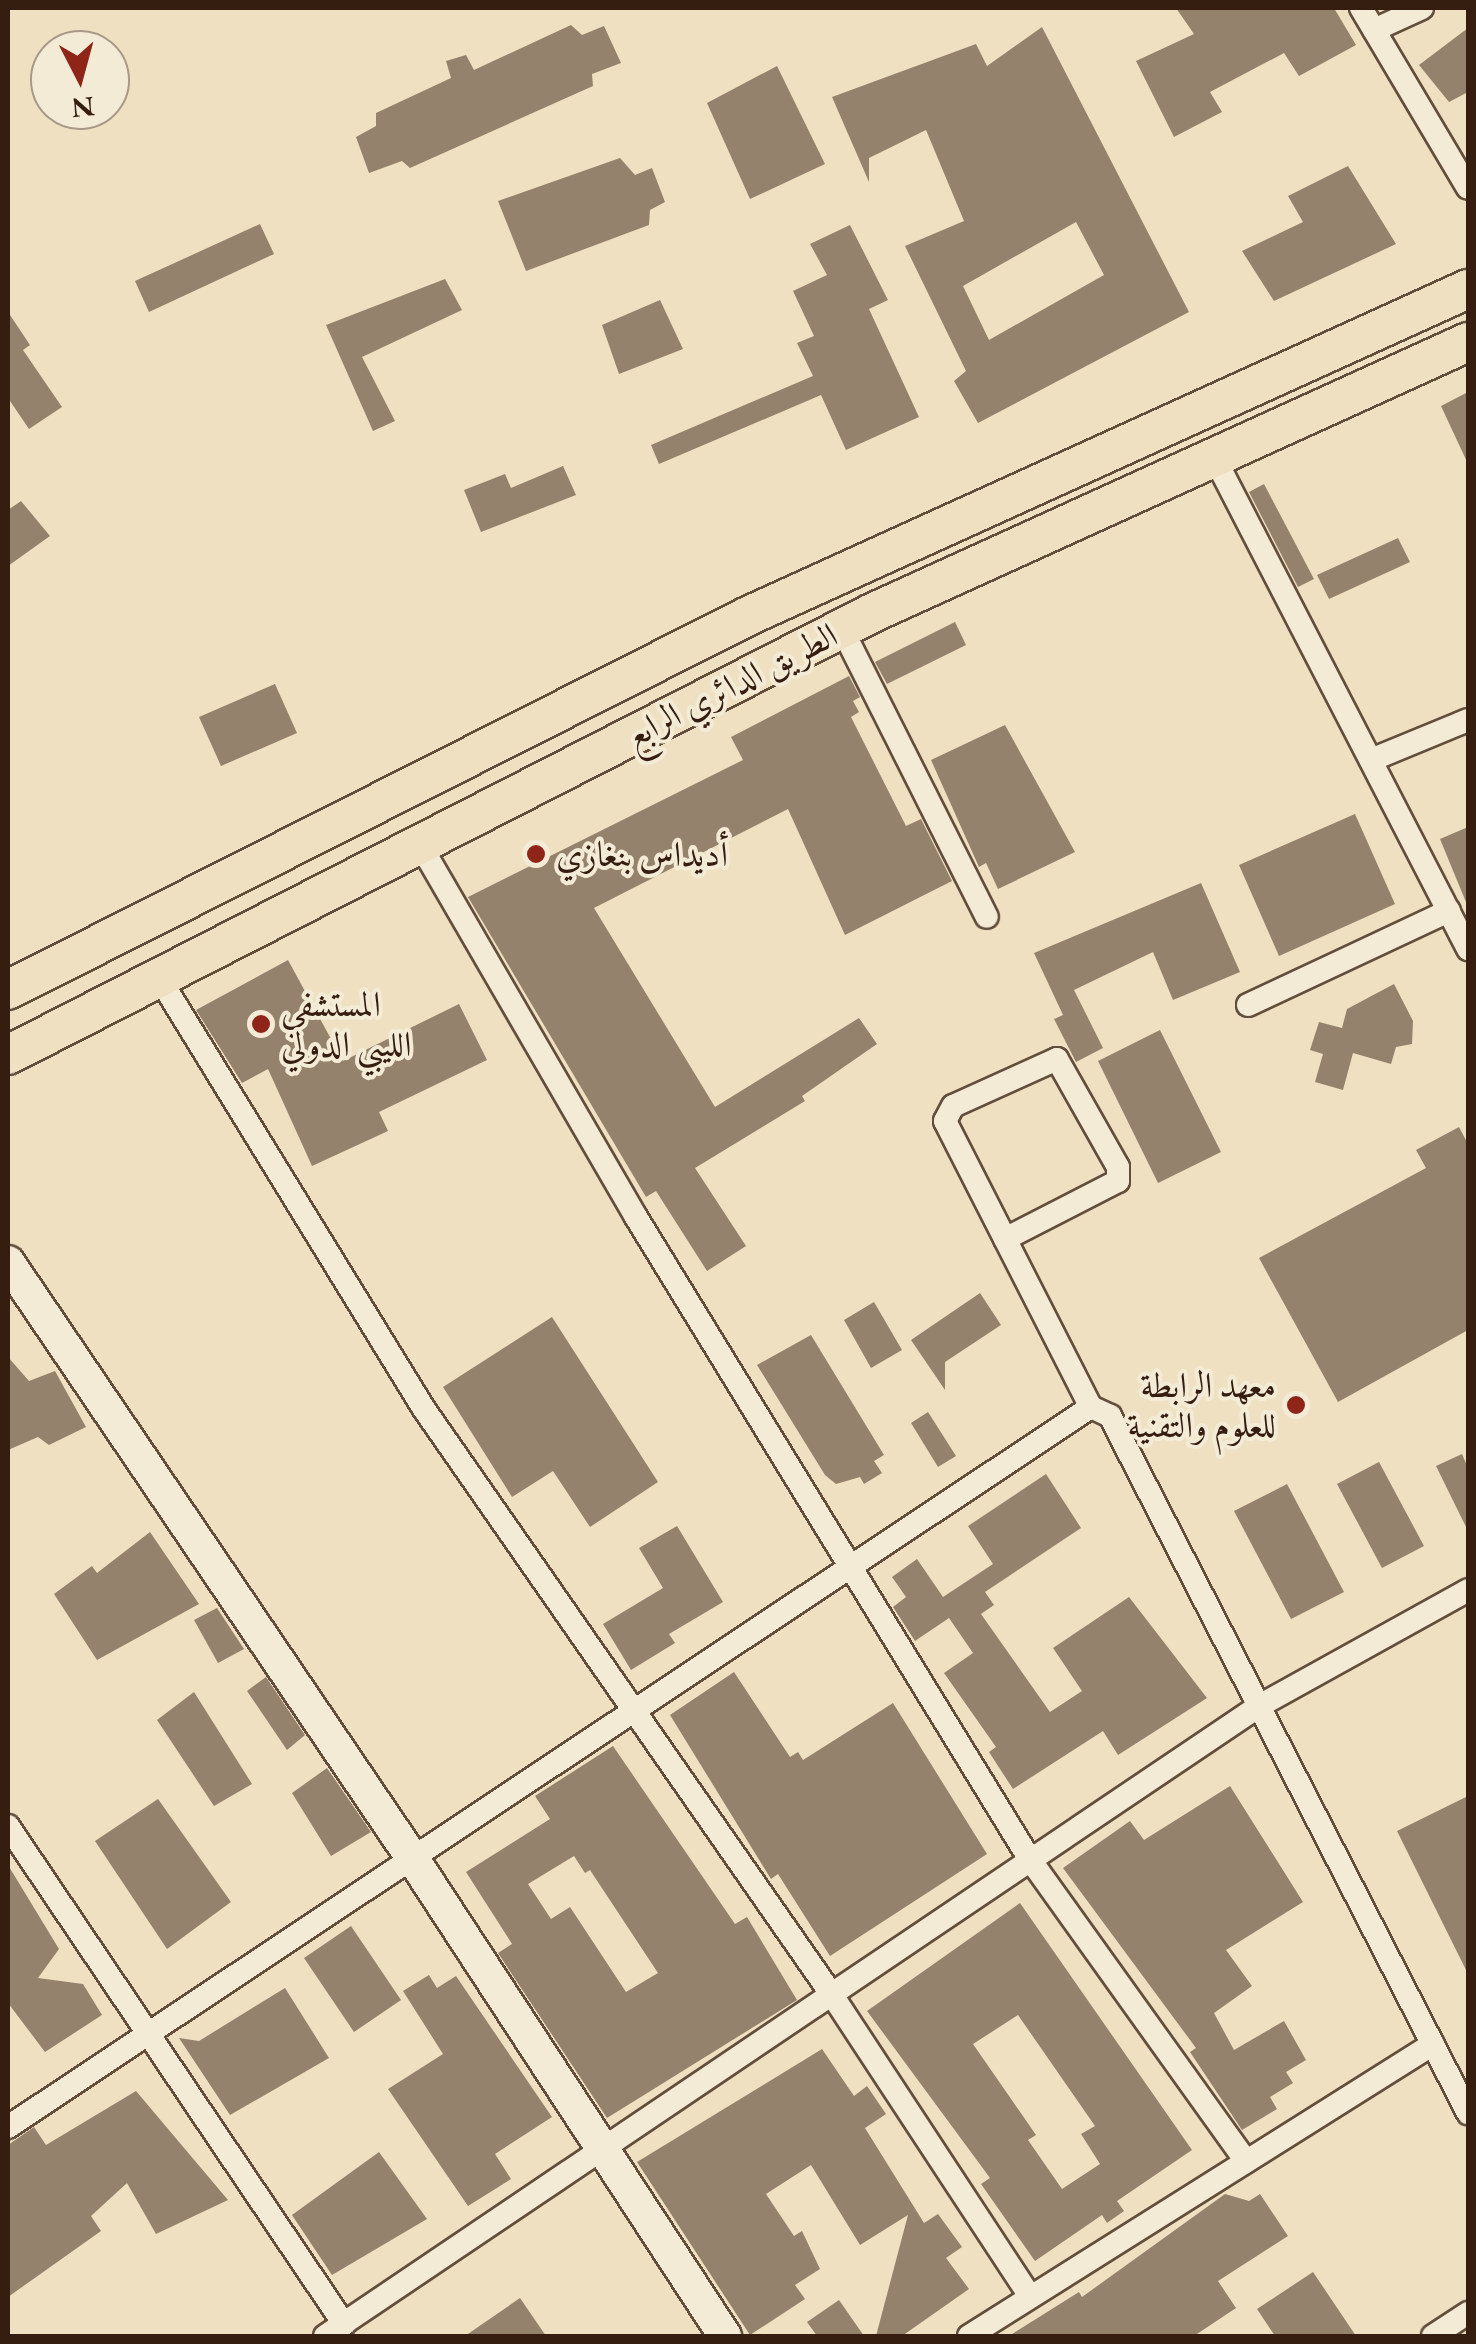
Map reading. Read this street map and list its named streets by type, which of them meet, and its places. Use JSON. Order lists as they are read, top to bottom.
{
  "streets": {
    "main road": ["الطريق الدائري الرابع"]
  },
  "places": ["أديداس بنغازي", "المستشفي الليبي الدولي", "معهد الرابطة للعلوم والتقنية"],
  "north": "bottom"
}
